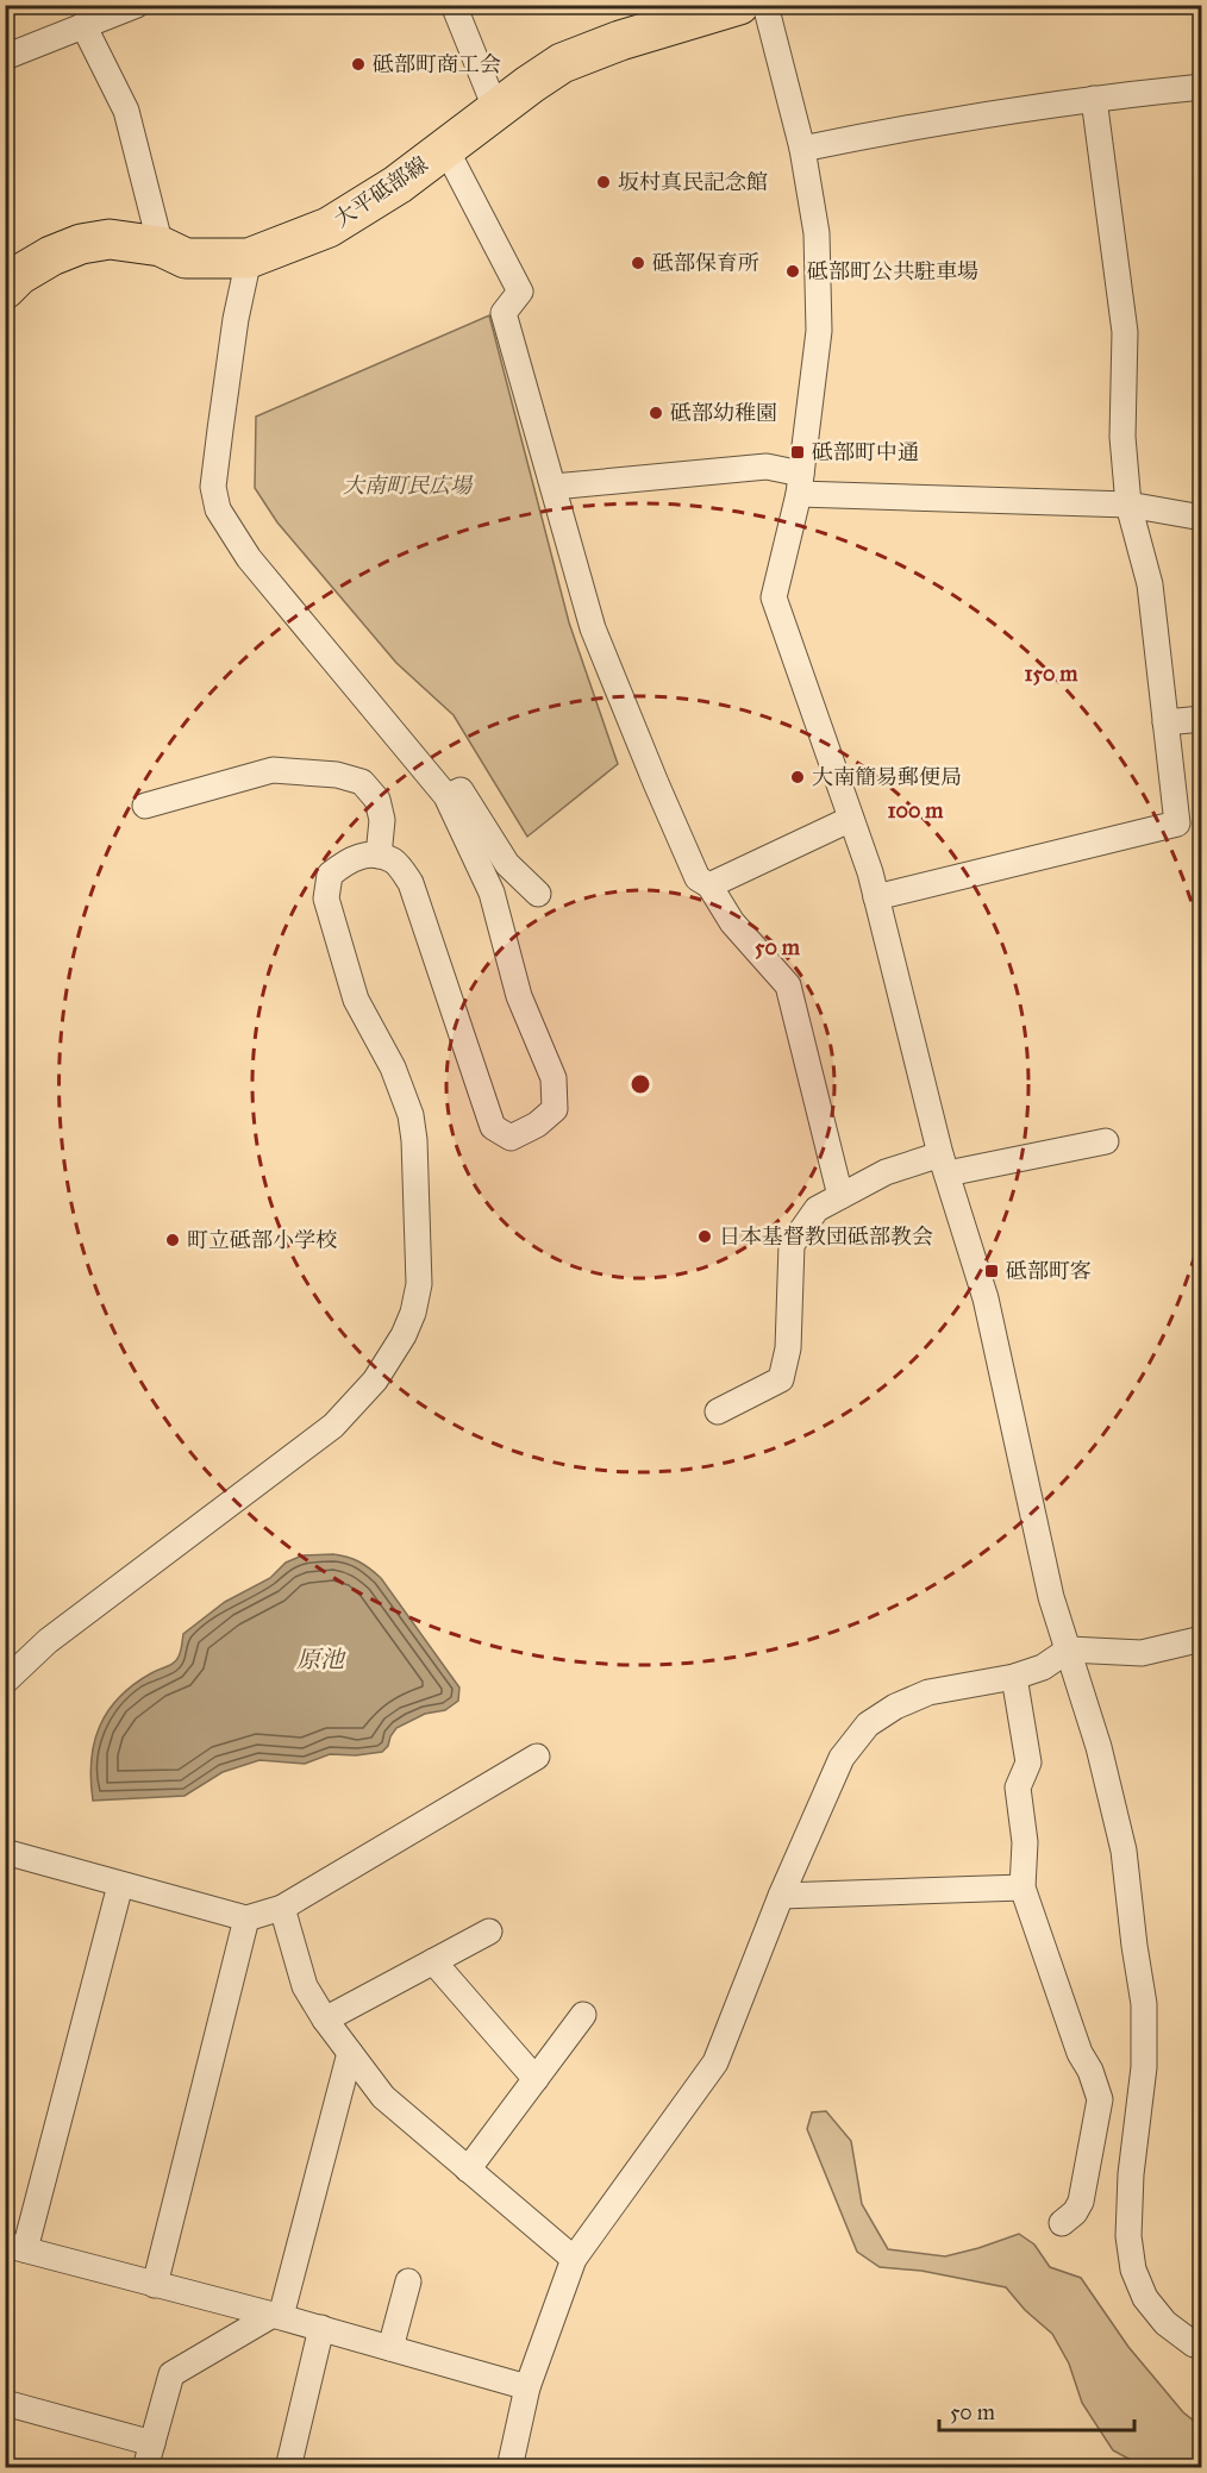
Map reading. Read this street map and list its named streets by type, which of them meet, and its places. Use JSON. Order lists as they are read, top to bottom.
{
  "streets": {
    "main road": ["大平砥部線"]
  },
  "water": ["原池"],
  "parks": ["大南町民広場"],
  "places": {
    "other": [
      "砥部町商工会",
      "坂村真民記念館",
      "砥部保育所",
      "砥部町公共駐車場",
      "砥部幼稚園",
      "大南簡易郵便局",
      "日本基督教団砥部教会",
      "町立砥部小学校"
    ],
    "transit": ["砥部町中通", "砥部町客"]
  },
  "scale_bar": "50 m",
  "rings": ["150 m", "100 m", "50 m"]
}
